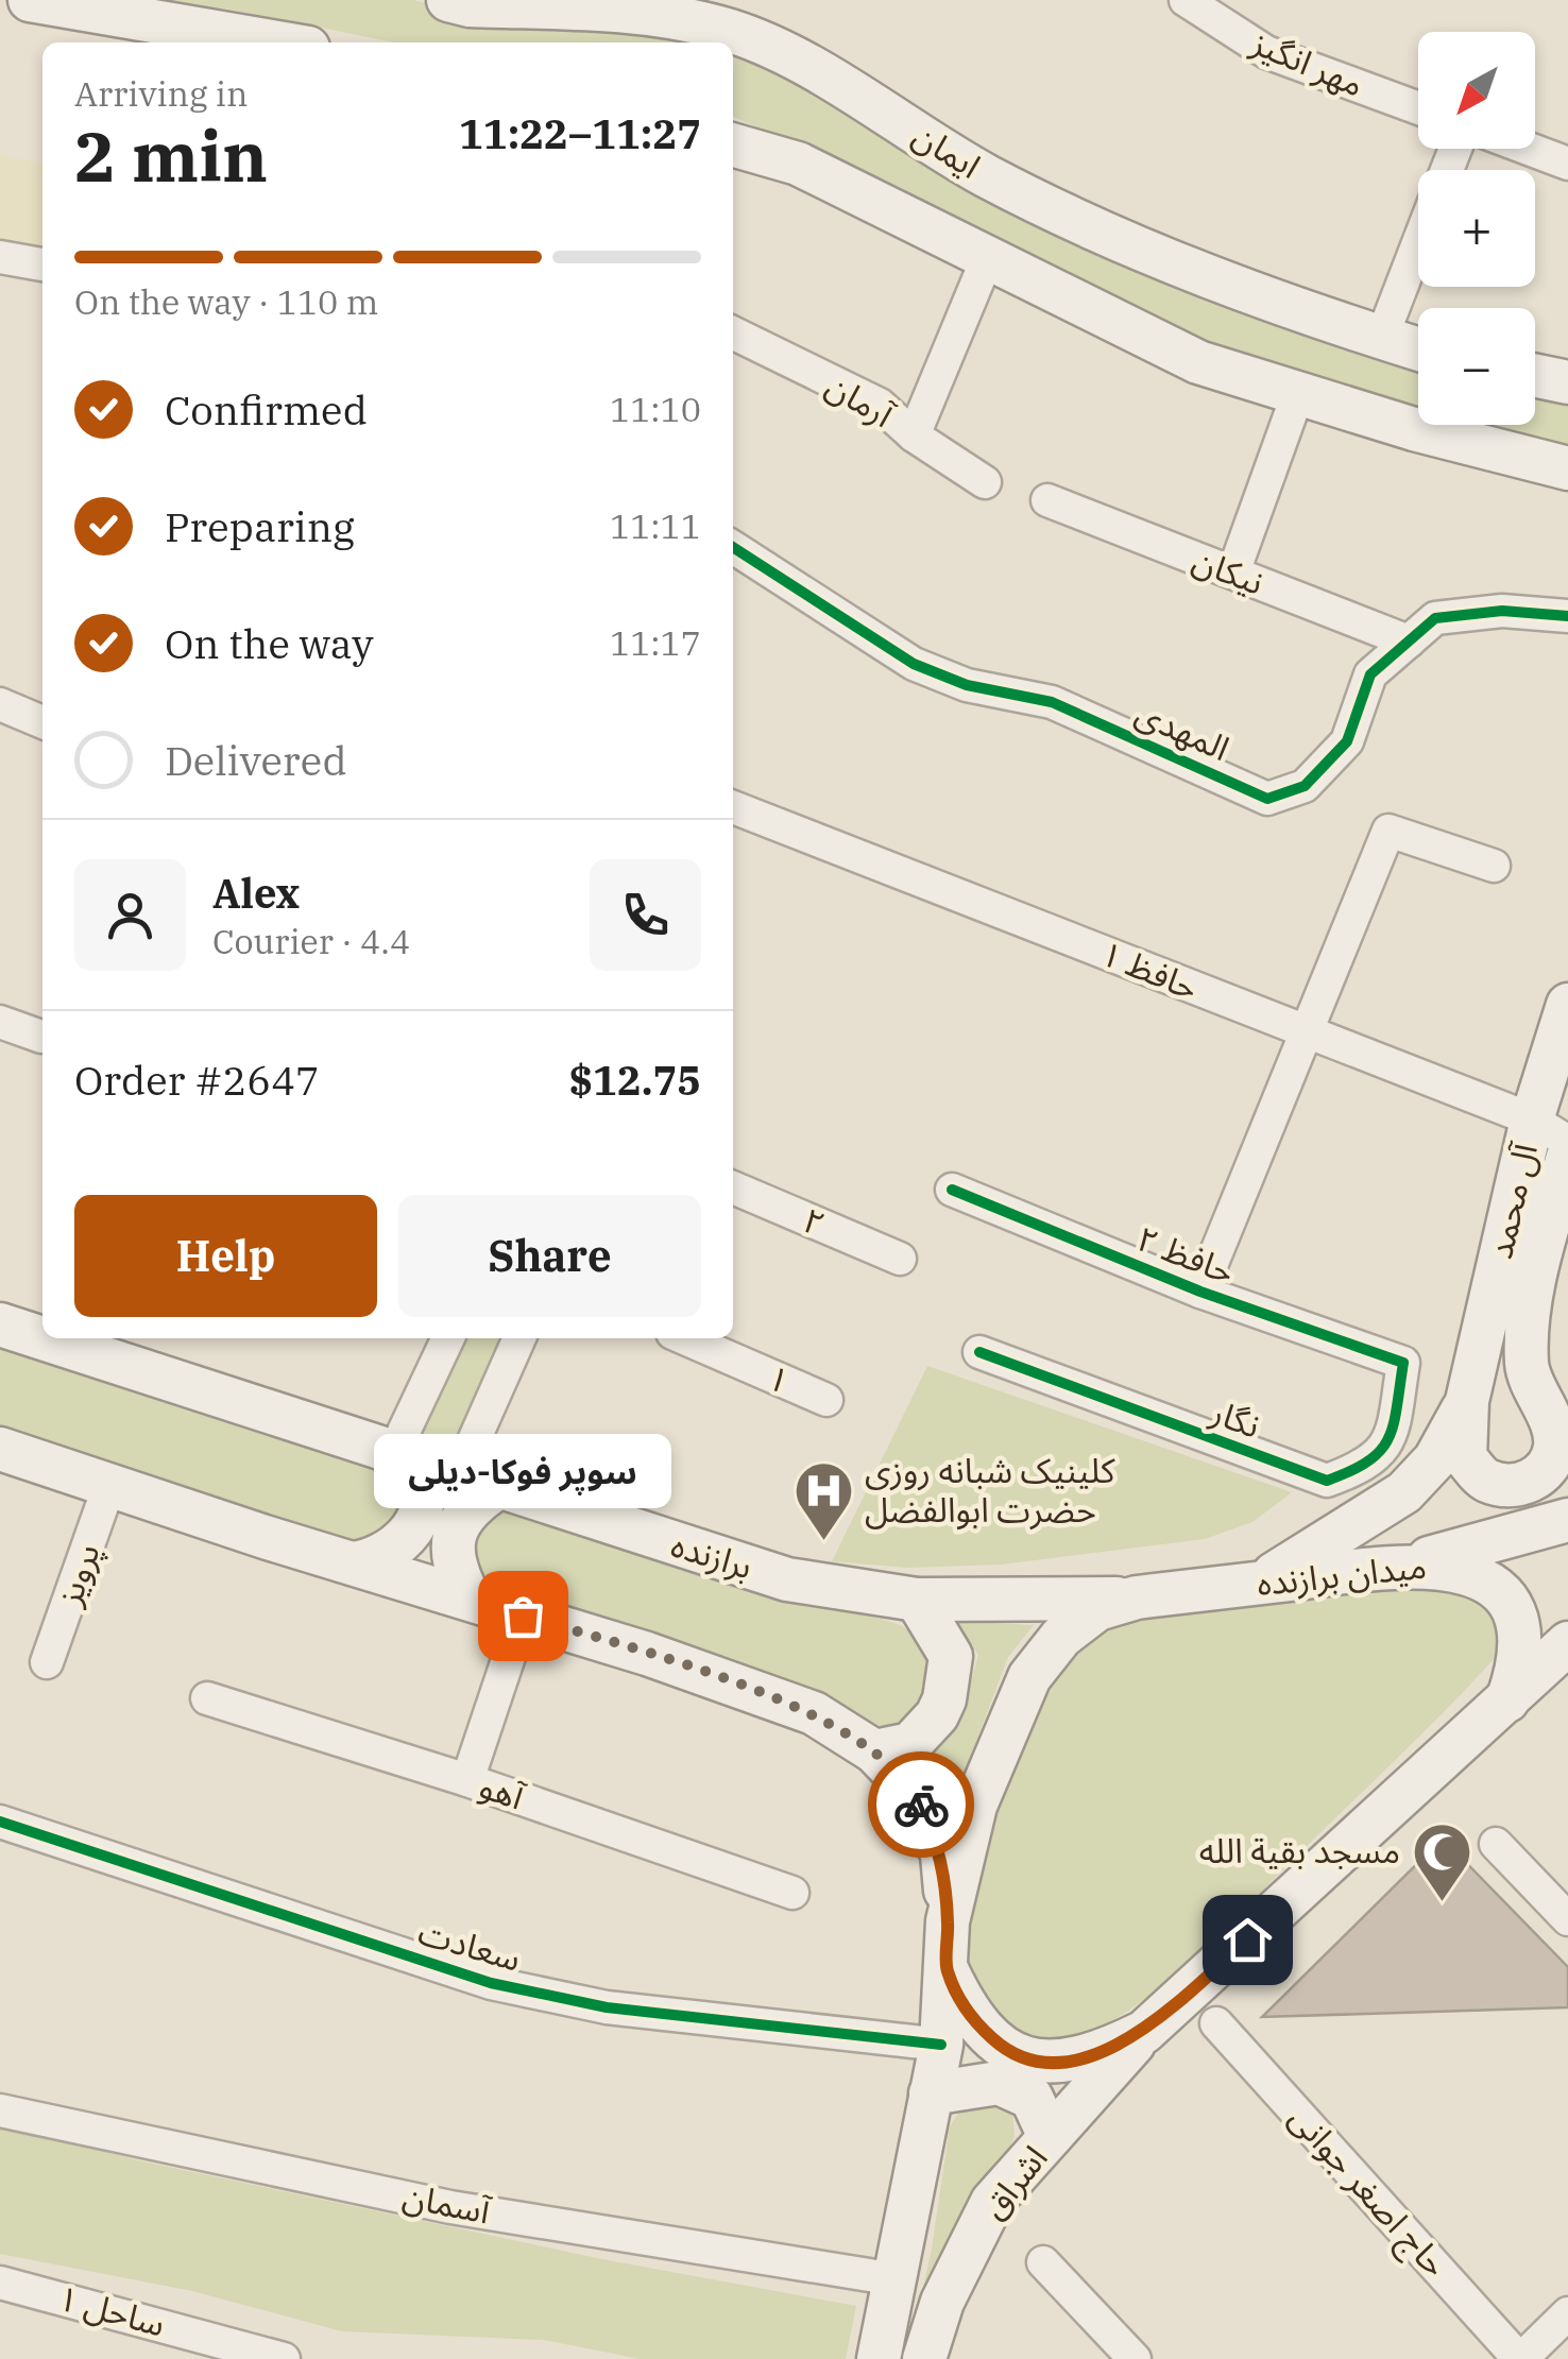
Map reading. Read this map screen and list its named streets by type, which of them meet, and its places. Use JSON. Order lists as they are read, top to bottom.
{
  "streets": {
    "main road": [
      "ایمان",
      "آل محمد",
      "برازنده",
      "میدان برازنده",
      "اشراق"
    ],
    "street": [
      "مهر انگیز",
      "آرمان",
      "نیکان",
      "المهدی",
      "حافظ ۱",
      "۲",
      "حافظ ۲",
      "۱",
      "نگار",
      "پرویز",
      "آهو",
      "سعادت",
      "حاج اصغر جوانی",
      "آسمان",
      "ساحل ۱"
    ]
  },
  "crossings": [
    ["نیکان", "المهدی"],
    ["حافظ ۱", "آل محمد"],
    ["حافظ ۲", "نگار"],
    ["برازنده", "میدان برازنده"],
    ["میدان برازنده", "اشراق"]
  ],
  "places": {
    "hospital": ["کلینیک شبانه روزی حضرت ابوالفضل"],
    "other": ["سوپر فوکا-دیلی"],
    "mosque": ["مسجد بقیة الله"]
  },
  "north": "bottom left",
  "page": {
    "map_buttons": ["+", "−"],
    "heading": ["2 min", "Arriving in", "11:22–11:27"],
    "panel": [
      "Alex",
      "Courier · 4.4",
      "Order #2647",
      "$12.75"
    ],
    "bar": "On the way · 110 m",
    "list": [
      ["Confirmed", "11:10"],
      ["Preparing", "11:11"],
      ["On the way", "11:17"],
      "Delivered"
    ],
    "buttons": ["Help", "Share"],
    "bubble": "سوپر فوکا-دیلی"
  }
}
